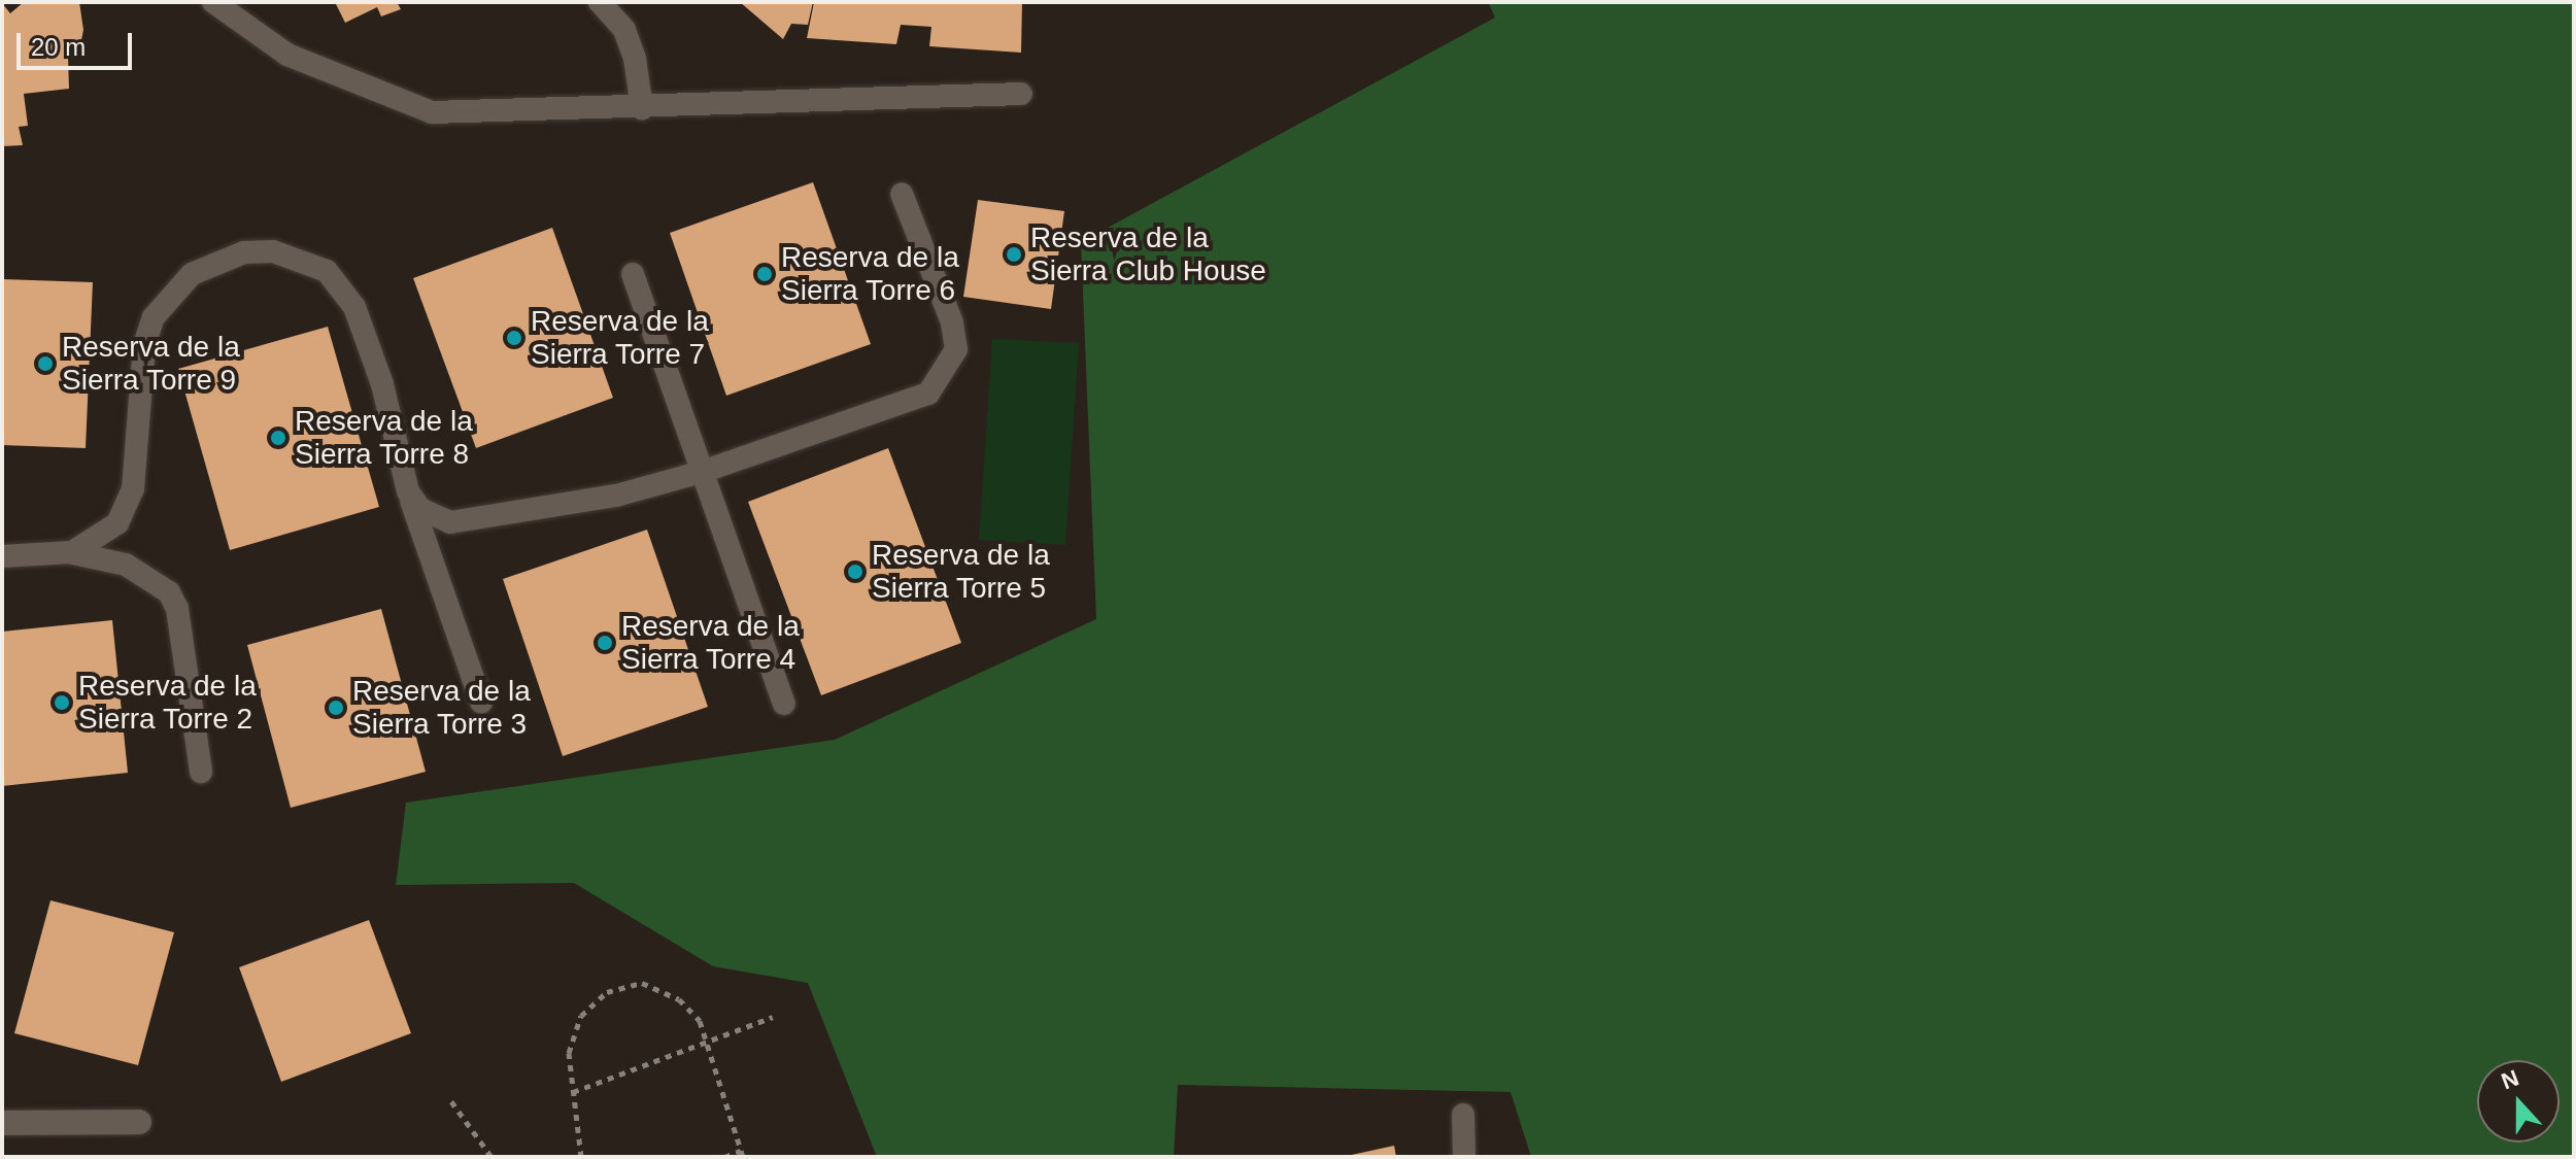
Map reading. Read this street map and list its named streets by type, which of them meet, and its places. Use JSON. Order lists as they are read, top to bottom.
{
  "places": [
    "Reserva de la Sierra Club House",
    "Reserva de la Sierra Torre 6",
    "Reserva de la Sierra Torre 7",
    "Reserva de la Sierra Torre 9",
    "Reserva de la Sierra Torre 8",
    "Reserva de la Sierra Torre 5",
    "Reserva de la Sierra Torre 4",
    "Reserva de la Sierra Torre 2",
    "Reserva de la Sierra Torre 3"
  ],
  "scale_bar": "20 m",
  "north": "top"
}
